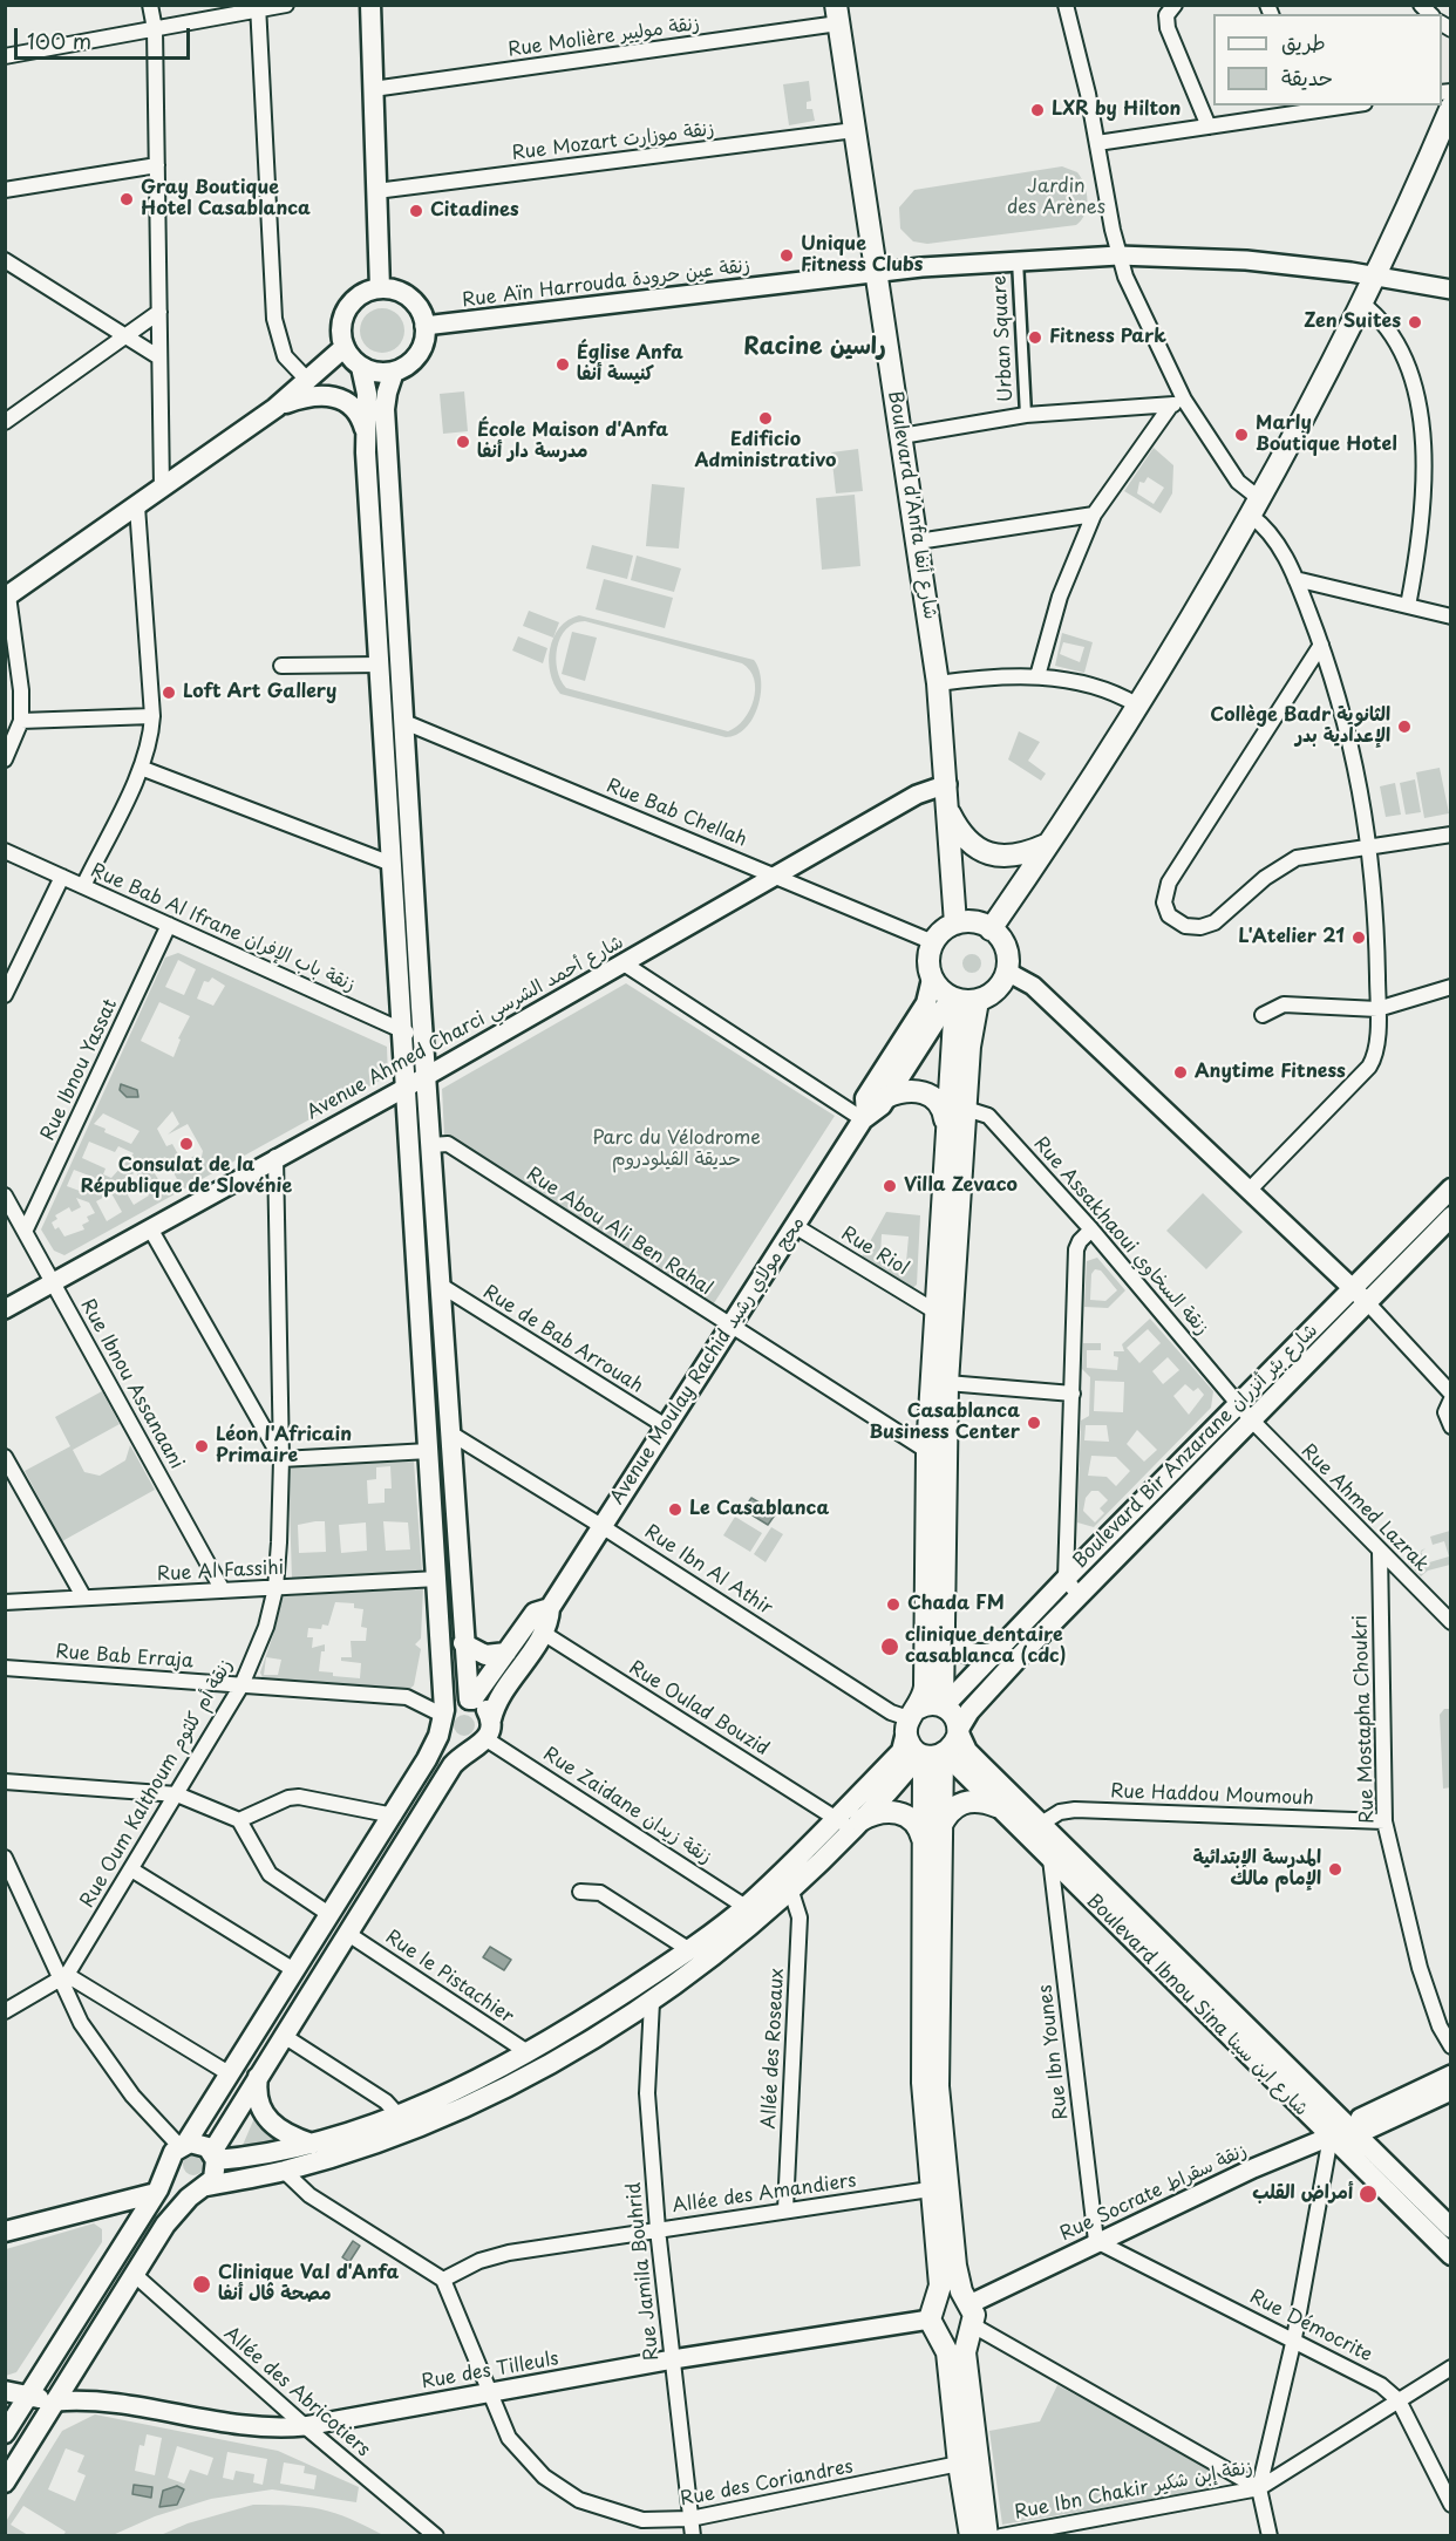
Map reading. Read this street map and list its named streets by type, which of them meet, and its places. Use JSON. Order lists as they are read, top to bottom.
{
  "streets": {
    "main road": [
      "Boulevard d'Anfa شارع أنفا",
      "Avenue Moulay Rachid محج مولاي رشيد",
      "Boulevard Bir Anzarane شارع بئر أنزران",
      "Boulevard Ibnou Sina شارع ابن سينا"
    ],
    "street": [
      "Rue Molière زنقة موليير",
      "Rue Mozart زنقة موزارت",
      "Rue Aïn Harrouda زنقة عين حرودة",
      "Urban Square",
      "Rue Bab Chellah",
      "Rue Bab Al Ifrane زنقة باب الإفران",
      "Avenue Ahmed Charci شارع أحمد الشرسي",
      "Rue Ibnou Yassat",
      "Rue Abou Ali Ben Rahal",
      "Rue Assakhaoui زنقة السخاوي",
      "Rue Riol",
      "Rue de Bab Arrouah",
      "Rue Ibnou Assanaani",
      "Rue Ahmed Lazrak",
      "Rue Ibn Al Athir",
      "Rue Al Fassihi",
      "Rue Bab Erraja",
      "Rue Oulad Bouzid",
      "Rue Mostapha Choukri",
      "Rue Oum Kalthoum زنقة أم كلثوم",
      "Rue Haddou Moumouh",
      "Rue Zaidane زنقة زيدان",
      "Rue le Pistachier",
      "Allée des Roseaux",
      "Rue Ibn Younes",
      "Rue Socrate زنقة سقراط",
      "Allée des Amandiers",
      "Rue Jamila Bouhrid",
      "Rue Démocrite",
      "Rue des Tilleuls",
      "Allée des Abricotiers",
      "Rue des Coriandres",
      "Rue Ibn Chakir زنقة إبن شكير"
    ]
  },
  "crossings": [
    ["Rue Molière زنقة موليير", "Boulevard d'Anfa شارع أنفا"],
    ["Rue Mozart زنقة موزارت", "Boulevard d'Anfa شارع أنفا"],
    ["Rue Aïn Harrouda زنقة عين حرودة", "Urban Square"],
    ["Rue Aïn Harrouda زنقة عين حرودة", "Boulevard d'Anfa شارع أنفا"],
    ["Boulevard d'Anfa شارع أنفا", "Rue Bab Chellah"],
    ["Boulevard d'Anfa شارع أنفا", "Avenue Ahmed Charci شارع أحمد الشرسي"],
    ["Boulevard d'Anfa شارع أنفا", "Avenue Moulay Rachid محج مولاي رشيد"],
    ["Rue Bab Chellah", "Avenue Ahmed Charci شارع أحمد الشرسي"],
    ["Rue Bab Chellah", "Avenue Moulay Rachid محج مولاي رشيد"],
    ["Rue Bab Al Ifrane زنقة باب الإفران", "Rue Ibnou Yassat"],
    ["Avenue Ahmed Charci شارع أحمد الشرسي", "Rue Ibnou Assanaani"],
    ["Avenue Ahmed Charci شارع أحمد الشرسي", "Rue Oum Kalthoum زنقة أم كلثوم"],
    ["Rue Ibnou Yassat", "Rue Ibnou Assanaani"],
    ["Rue Abou Ali Ben Rahal", "Avenue Moulay Rachid محج مولاي رشيد"],
    ["Rue Assakhaoui زنقة السخاوي", "Boulevard Bir Anzarane شارع بئر أنزران"],
    ["Rue Assakhaoui زنقة السخاوي", "Rue Ahmed Lazrak"],
    ["Rue Riol", "Avenue Moulay Rachid محج مولاي رشيد"],
    ["Rue de Bab Arrouah", "Avenue Moulay Rachid محج مولاي رشيد"],
    ["Avenue Moulay Rachid محج مولاي رشيد", "Rue Ibn Al Athir"],
    ["Avenue Moulay Rachid محج مولاي رشيد", "Rue Bab Erraja"],
    ["Avenue Moulay Rachid محج مولاي رشيد", "Rue Oulad Bouzid"],
    ["Avenue Moulay Rachid محج مولاي رشيد", "Rue Zaidane زنقة زيدان"],
    ["Rue Ibnou Assanaani", "Rue Al Fassihi"],
    ["Boulevard Bir Anzarane شارع بئر أنزران", "Rue Ahmed Lazrak"],
    ["Boulevard Bir Anzarane شارع بئر أنزران", "Rue Ibn Al Athir"],
    ["Boulevard Bir Anzarane شارع بئر أنزران", "Boulevard Ibnou Sina شارع ابن سينا"],
    ["Rue Ahmed Lazrak", "Rue Mostapha Choukri"],
    ["Rue Ibn Al Athir", "Boulevard Ibnou Sina شارع ابن سينا"],
    ["Rue Al Fassihi", "Rue Oum Kalthoum زنقة أم كلثوم"],
    ["Rue Bab Erraja", "Rue Oum Kalthoum زنقة أم كلثوم"],
    ["Rue Bab Erraja", "Rue Zaidane زنقة زيدان"],
    ["Rue Mostapha Choukri", "Rue Haddou Moumouh"],
    ["Rue Haddou Moumouh", "Boulevard Ibnou Sina شارع ابن سينا"],
    ["Boulevard Ibnou Sina شارع ابن سينا", "Rue Ibn Younes"],
    ["Boulevard Ibnou Sina شارع ابن سينا", "Rue Socrate زنقة سقراط"],
    ["Allée des Roseaux", "Allée des Amandiers"],
    ["Rue Ibn Younes", "Rue Socrate زنقة سقراط"],
    ["Rue Ibn Younes", "Rue Démocrite"],
    ["Rue Socrate زنقة سقراط", "Rue Démocrite"],
    ["Rue Socrate زنقة سقراط", "Rue des Tilleuls"],
    ["Allée des Amandiers", "Rue Jamila Bouhrid"],
    ["Allée des Amandiers", "Rue des Coriandres"],
    ["Rue Jamila Bouhrid", "Rue des Tilleuls"],
    ["Rue Jamila Bouhrid", "Rue des Coriandres"],
    ["Rue Démocrite", "Rue Ibn Chakir زنقة إبن شكير"],
    ["Rue des Tilleuls", "Allée des Abricotiers"],
    ["Rue des Tilleuls", "Rue des Coriandres"]
  ],
  "districts": ["Racine راسين"],
  "parks": ["Jardin des Arènes", "Parc du Vélodrome حديقة الڤيلودروم"],
  "places": [
    "LXR by Hilton",
    "Gray Boutique Hotel Casablanca",
    "Citadines",
    "Unique Fitness Clubs",
    "Zen Suites",
    "Fitness Park",
    "Église Anfa كنيسة أنفا",
    "Edificio Administrativo",
    "Marly Boutique Hotel",
    "École Maison d'Anfa مدرسة دار أنفا",
    "Loft Art Gallery",
    "Collège Badr الثانوية الإعدادية بدر",
    "L'Atelier 21",
    "Anytime Fitness",
    "Consulat de la République de Slovénie",
    "Villa Zevaco",
    "Casablanca Business Center",
    "Léon l'Africain Primaire",
    "Le Casablanca",
    "Chada FM",
    "clinique dentaire casablanca (cdc)",
    "المدرسة الإبتدائية الإمام مالك",
    "أمراض القلب",
    "Clinique Val d'Anfa مصحة ڤال أنفا"
  ],
  "legend": ["طريق", "حديقة"],
  "scale_bar": "100 m"
}
